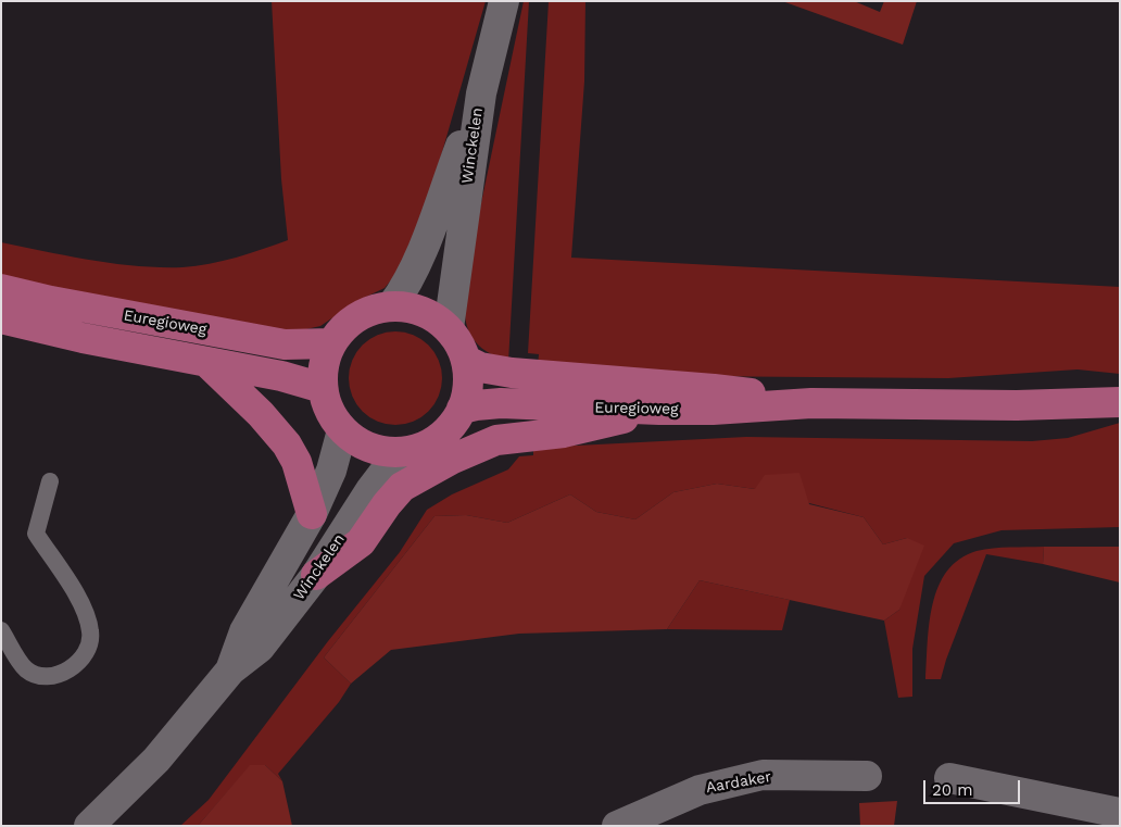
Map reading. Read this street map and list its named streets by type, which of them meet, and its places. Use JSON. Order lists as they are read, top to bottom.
{
  "streets": {
    "main road": ["Euregioweg"],
    "street": ["Winckelen", "Aardaker"]
  },
  "crossings": [
    ["Winckelen", "Euregioweg"]
  ],
  "scale_bar": "20 m"
}
